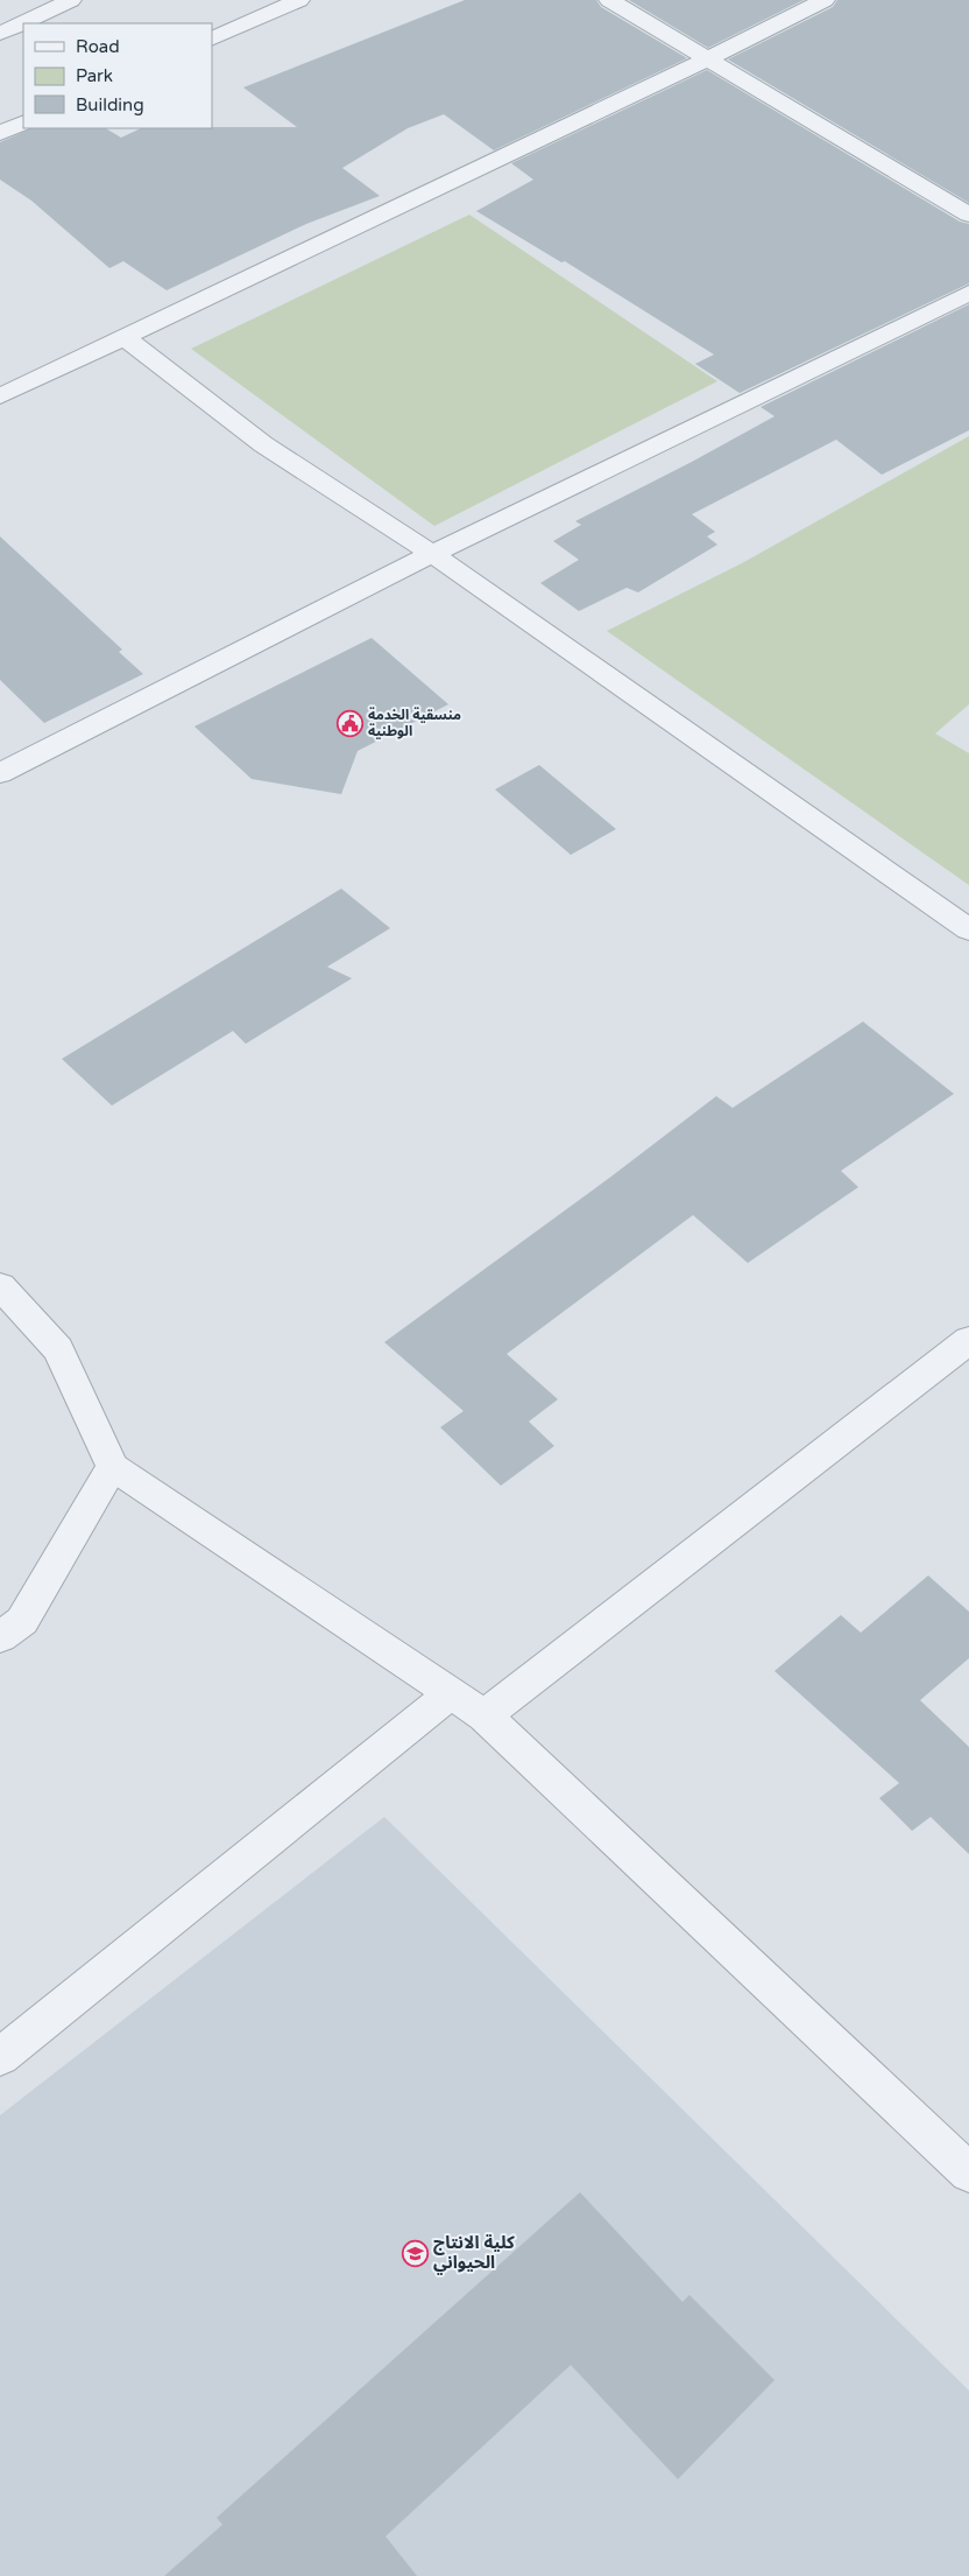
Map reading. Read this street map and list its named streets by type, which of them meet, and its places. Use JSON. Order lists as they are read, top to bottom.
{
  "places": {
    "public building": ["منسقية الخدمة الوطنية"],
    "school or university": ["كلية الانتاج الحيواني"]
  },
  "legend": ["Road", "Park", "Building"]
}
